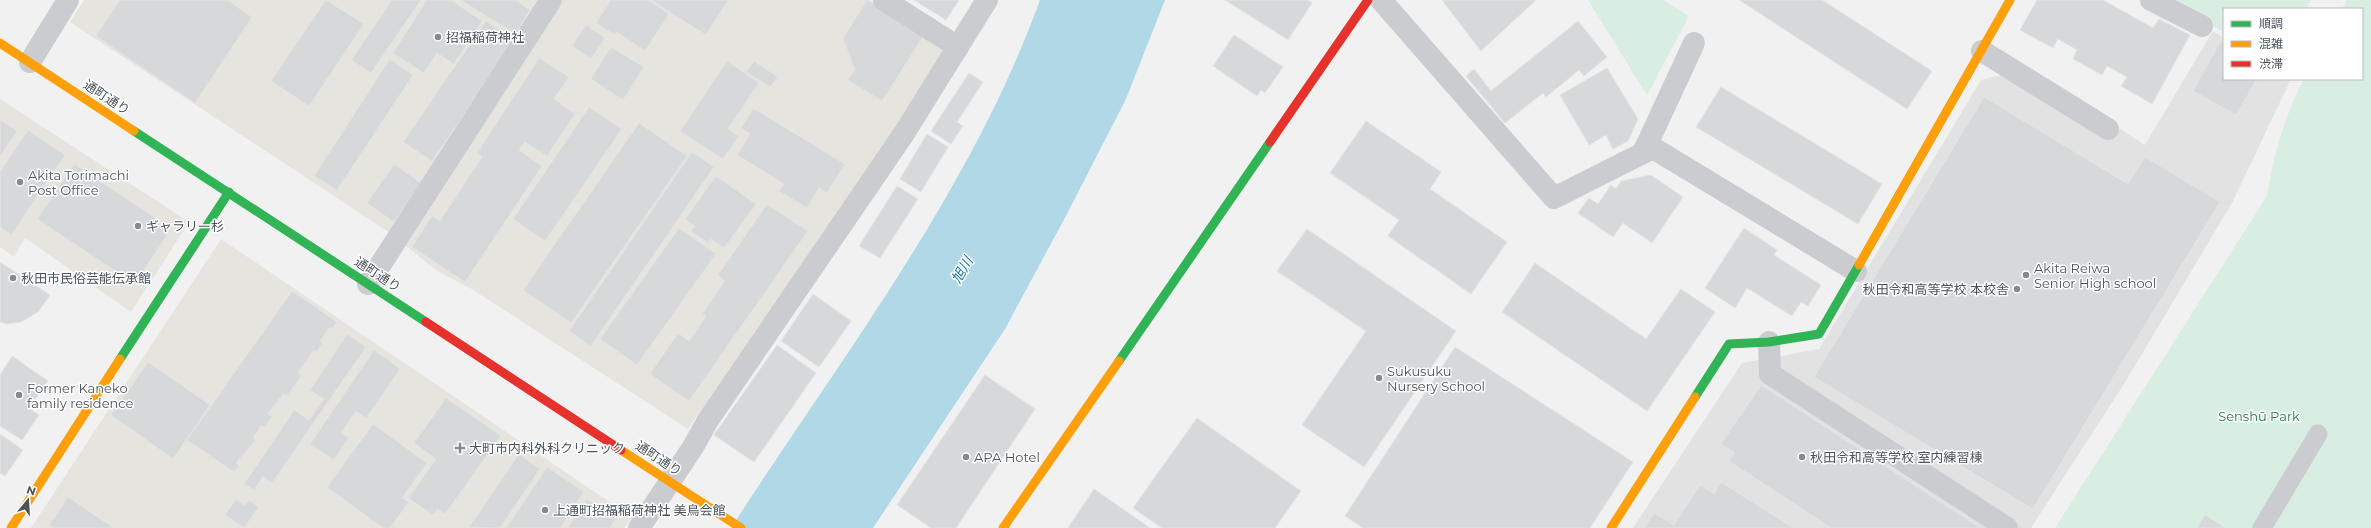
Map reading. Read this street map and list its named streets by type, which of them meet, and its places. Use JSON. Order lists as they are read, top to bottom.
{
  "streets": {
    "street": ["通町通り"]
  },
  "water": ["旭川"],
  "parks": ["Senshū Park"],
  "places": {
    "other": [
      "招福稲荷神社",
      "Akita Torimachi Post Office",
      "ギャラリー杉",
      "Akita Reiwa Senior High school",
      "秋田市民俗芸能伝承館",
      "秋田令和高等学校 本校舎",
      "Sukusuku Nursery School",
      "Former Kaneko family residence",
      "APA Hotel",
      "秋田令和高等学校 室内練習棟",
      "上通町招福稲荷神社 美鳥会館"
    ],
    "health": ["大町市内科外科クリニック"]
  },
  "legend": ["順調", "混雑", "渋滞"],
  "north": "top"
}
